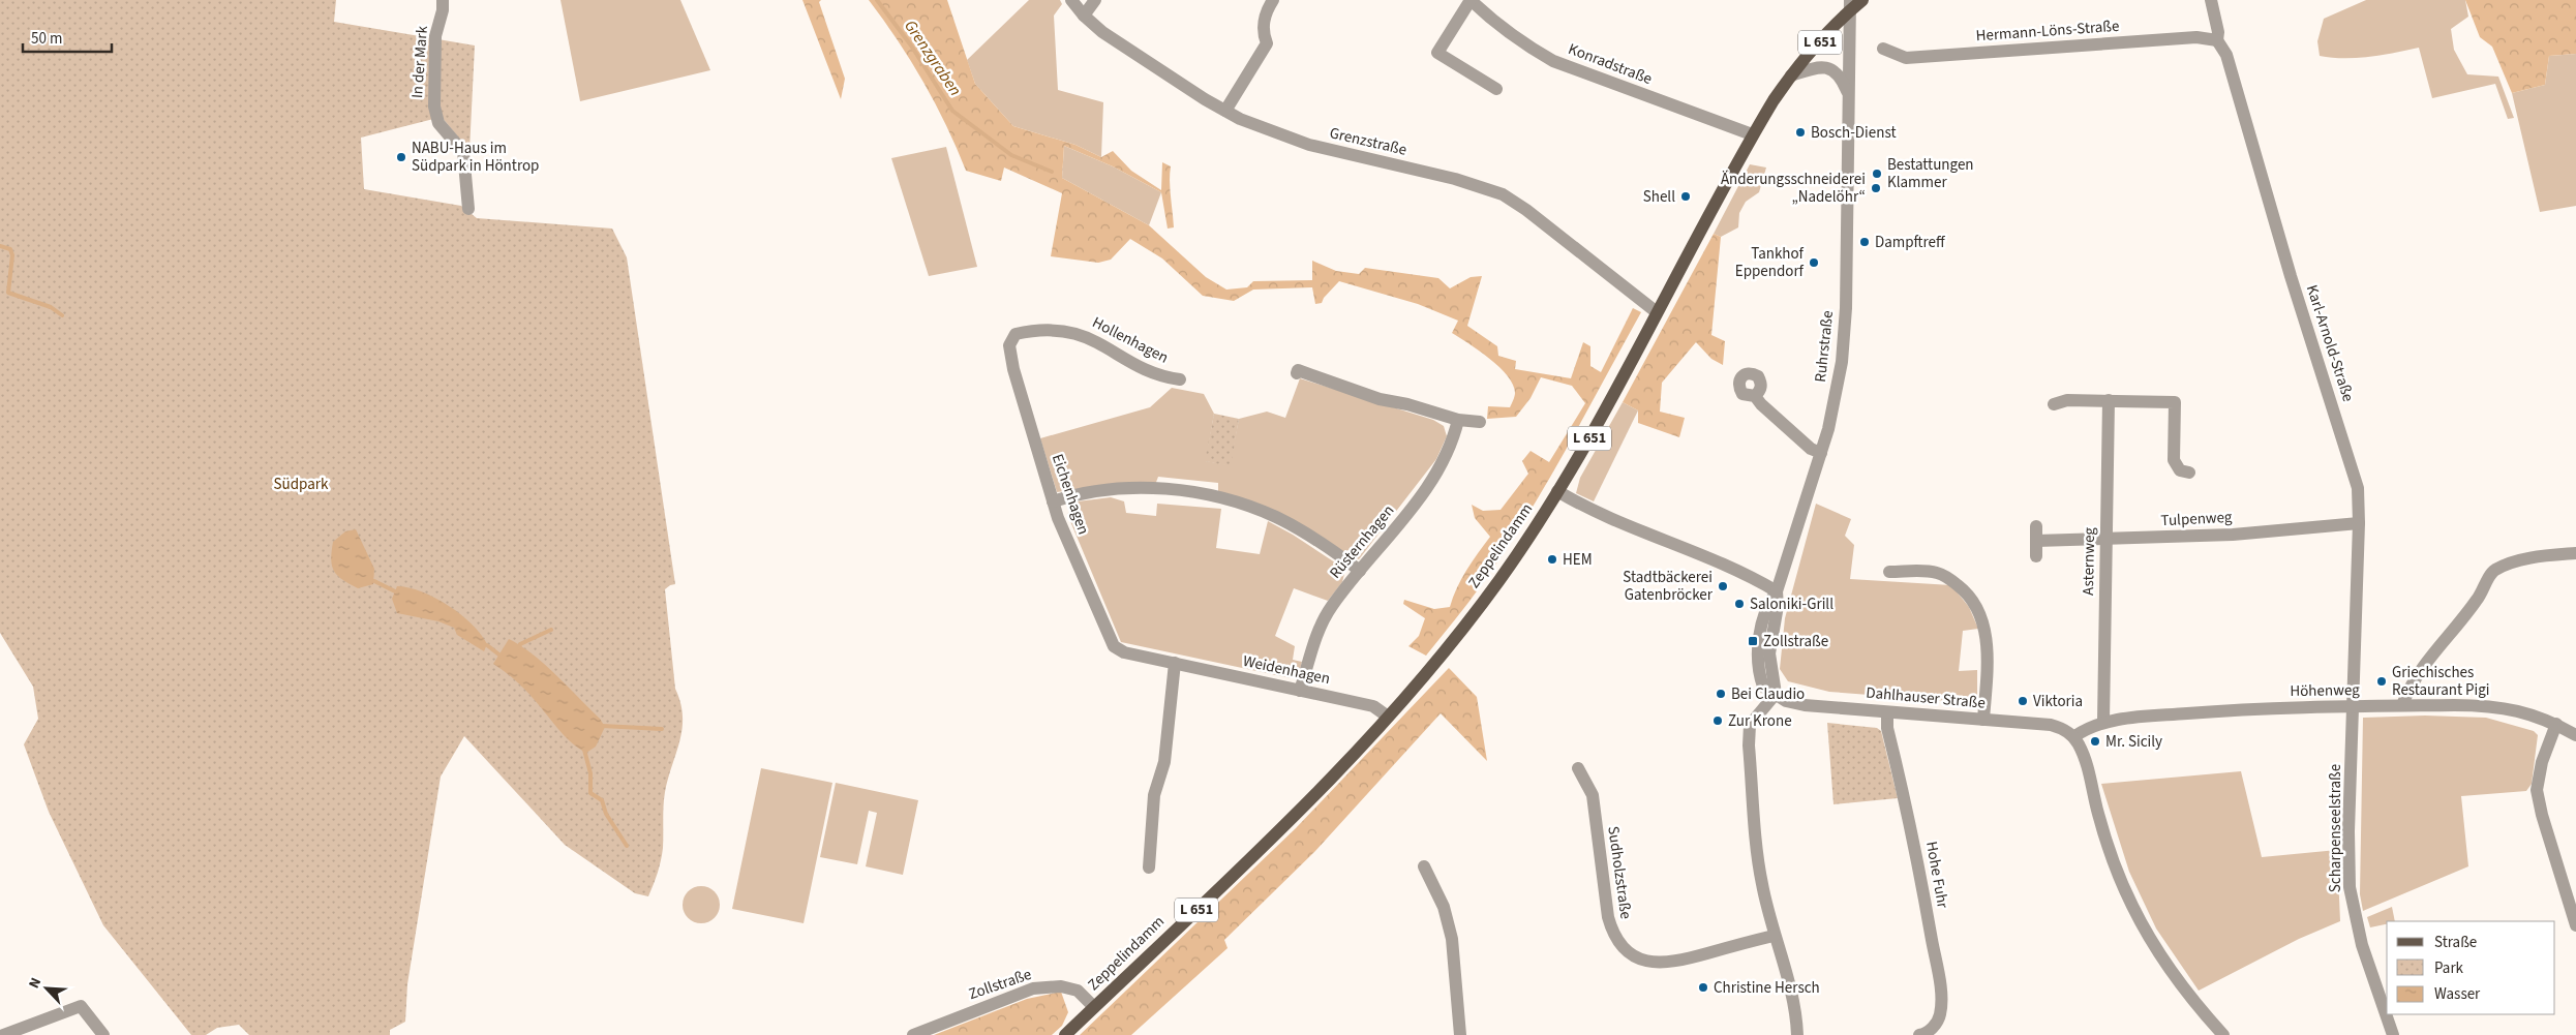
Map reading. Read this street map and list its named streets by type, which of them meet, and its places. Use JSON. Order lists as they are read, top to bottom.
{
  "streets": {
    "main road": ["L 651", "Zeppelindamm"],
    "street": [
      "Hermann-Löns-Straße",
      "In der Mark",
      "Konradstraße",
      "Grenzstraße",
      "Hollenhagen",
      "Karl-Arnold-Straße",
      "Ruhrstraße",
      "Eichenhagen",
      "Tulpenweg",
      "Rüsternhagen",
      "Asternweg",
      "Weidenhagen",
      "Höhenweg",
      "Dahlhauser Straße",
      "Scharpenseelstraße",
      "Sudholzstraße",
      "Hohe Fuhr",
      "Zollstraße"
    ]
  },
  "crossings": [
    ["Hermann-Löns-Straße", "Karl-Arnold-Straße"],
    ["Konradstraße", "Zeppelindamm"],
    ["Grenzstraße", "Zeppelindamm"],
    ["Hollenhagen", "Eichenhagen"],
    ["Karl-Arnold-Straße", "Tulpenweg"],
    ["Karl-Arnold-Straße", "Höhenweg"],
    ["Karl-Arnold-Straße", "Scharpenseelstraße"],
    ["Ruhrstraße", "Zeppelindamm"],
    ["Ruhrstraße", "Dahlhauser Straße"],
    ["Eichenhagen", "Weidenhagen"],
    ["Tulpenweg", "Asternweg"],
    ["Rüsternhagen", "Weidenhagen"],
    ["Zeppelindamm", "Weidenhagen"],
    ["Zeppelindamm", "Zollstraße"],
    ["Asternweg", "Höhenweg"],
    ["Höhenweg", "Dahlhauser Straße"],
    ["Höhenweg", "Scharpenseelstraße"],
    ["Dahlhauser Straße", "Hohe Fuhr"]
  ],
  "water": ["Grenzgraben"],
  "parks": ["Südpark"],
  "places": {
    "other": [
      "Bosch-Dienst",
      "NABU-Haus im Südpark in Höntrop",
      "Bestattungen Klammer",
      "Änderungsschneiderei „Nadelöhr“",
      "Shell",
      "Dampftreff",
      "Tankhof Eppendorf",
      "HEM",
      "Stadtbäckerei Gatenbröcker",
      "Saloniki-Grill",
      "Griechisches Restaurant Pigi",
      "Bei Claudio",
      "Viktoria",
      "Zur Krone",
      "Mr. Sicily",
      "Christine Hersch"
    ],
    "transit": ["Zollstraße"]
  },
  "legend": ["Straße", "Park", "Wasser"],
  "scale_bar": "50 m",
  "north": "top left"
}
